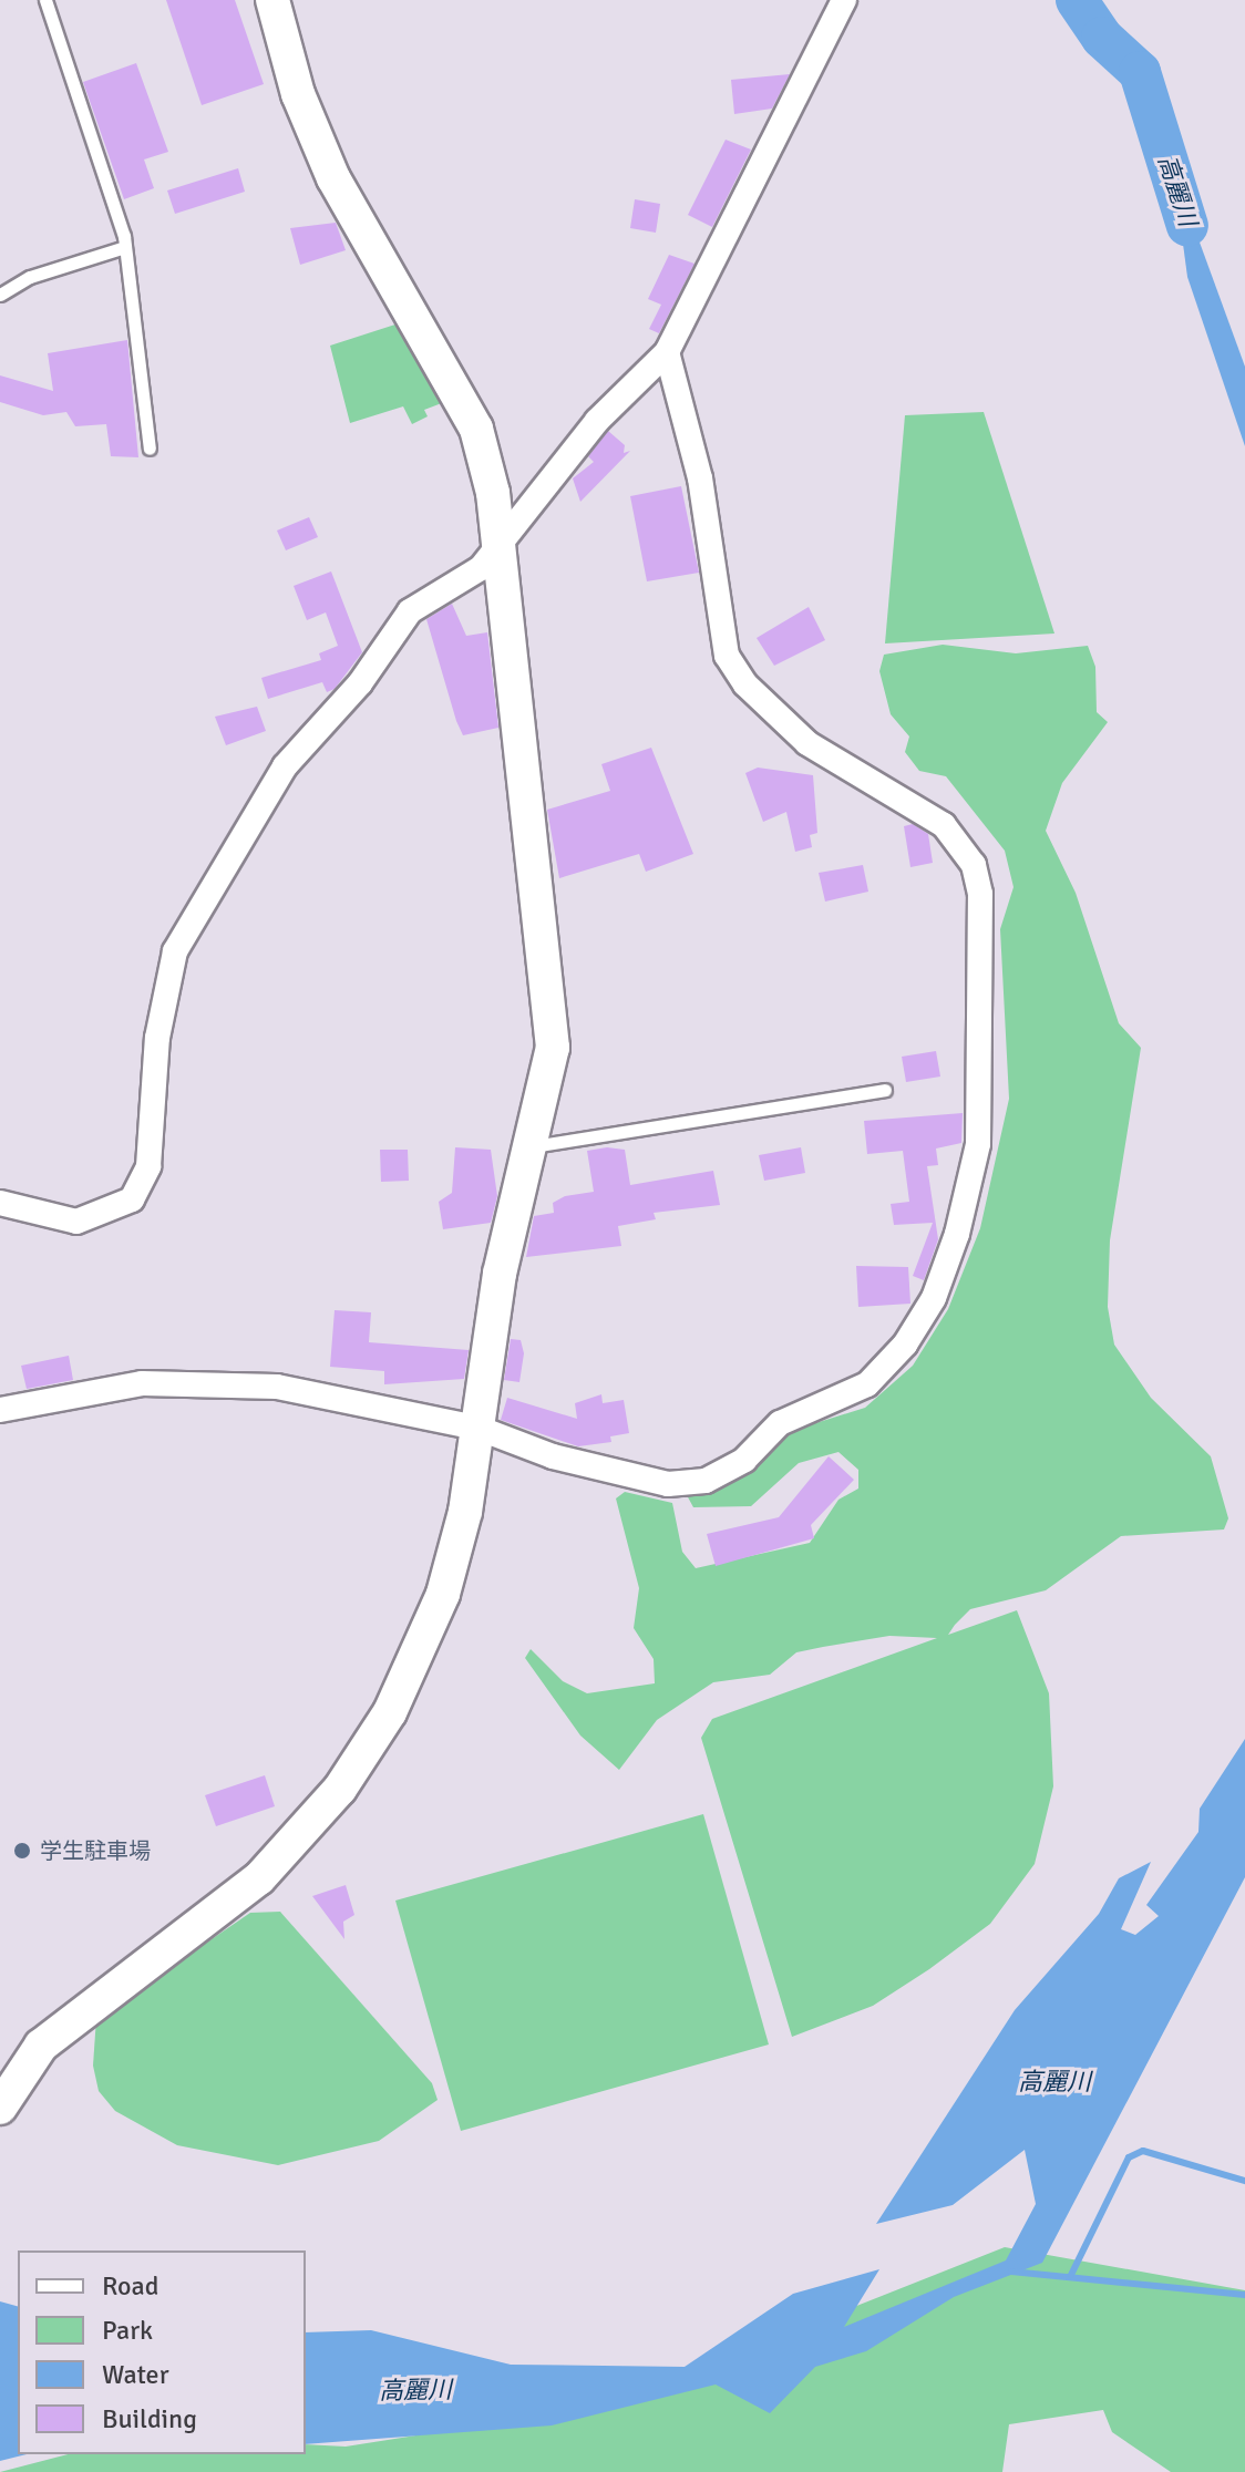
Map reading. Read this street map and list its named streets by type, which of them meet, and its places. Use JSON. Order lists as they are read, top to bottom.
{
  "water": ["高麗川"],
  "places": ["学生駐車場"],
  "legend": [
    "Road",
    "Park",
    "Water",
    "Building"
  ]
}
